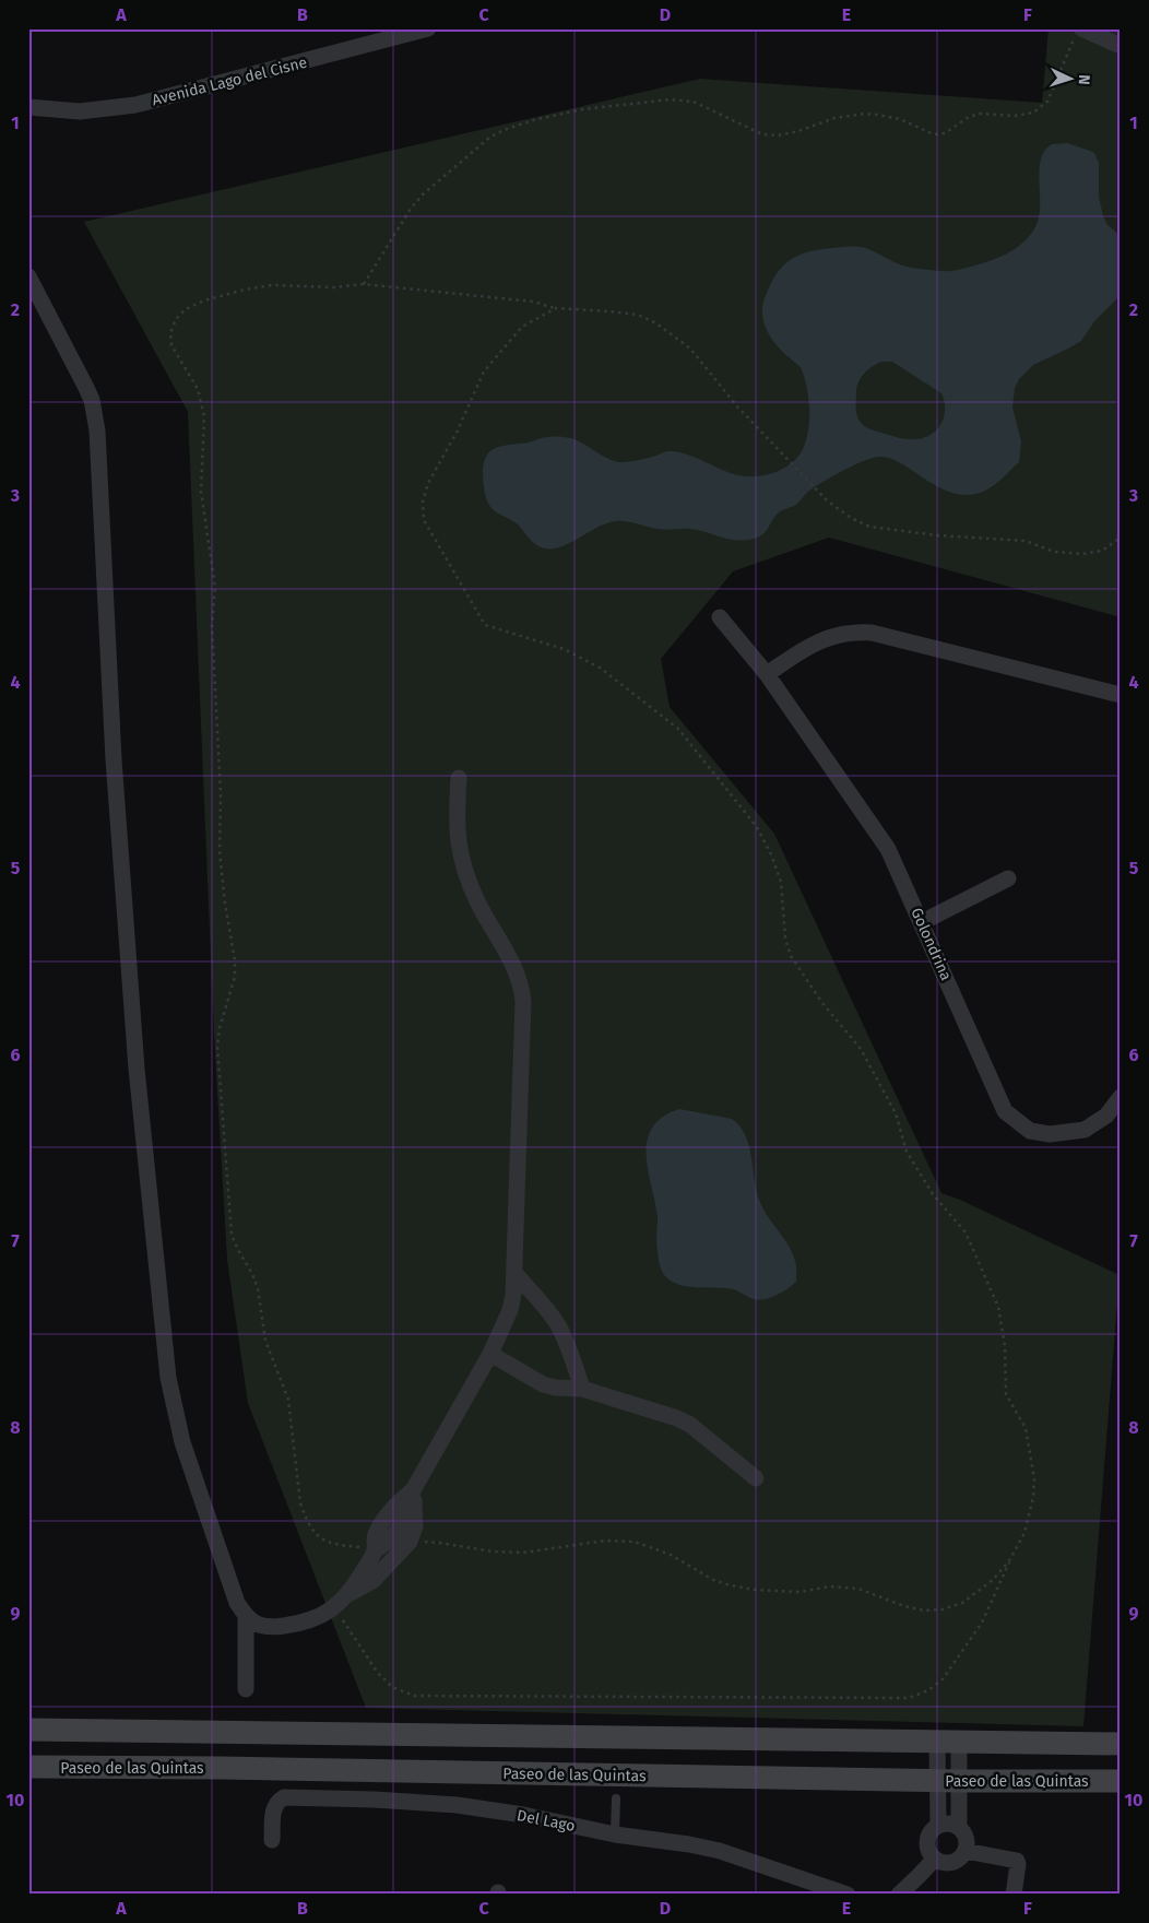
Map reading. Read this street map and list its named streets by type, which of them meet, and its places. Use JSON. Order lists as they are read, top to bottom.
{
  "streets": {
    "main road": ["Paseo de las Quintas"],
    "street": ["Avenida Lago del Cisne", "Golondrina", "Del Lago"]
  },
  "north": "right",
  "grid": {
    "columns": [
      "A",
      "B",
      "C",
      "D",
      "E",
      "F"
    ],
    "rows": [
      "1",
      "2",
      "3",
      "4",
      "5",
      "6",
      "7",
      "8",
      "9",
      "10"
    ]
  }
}
